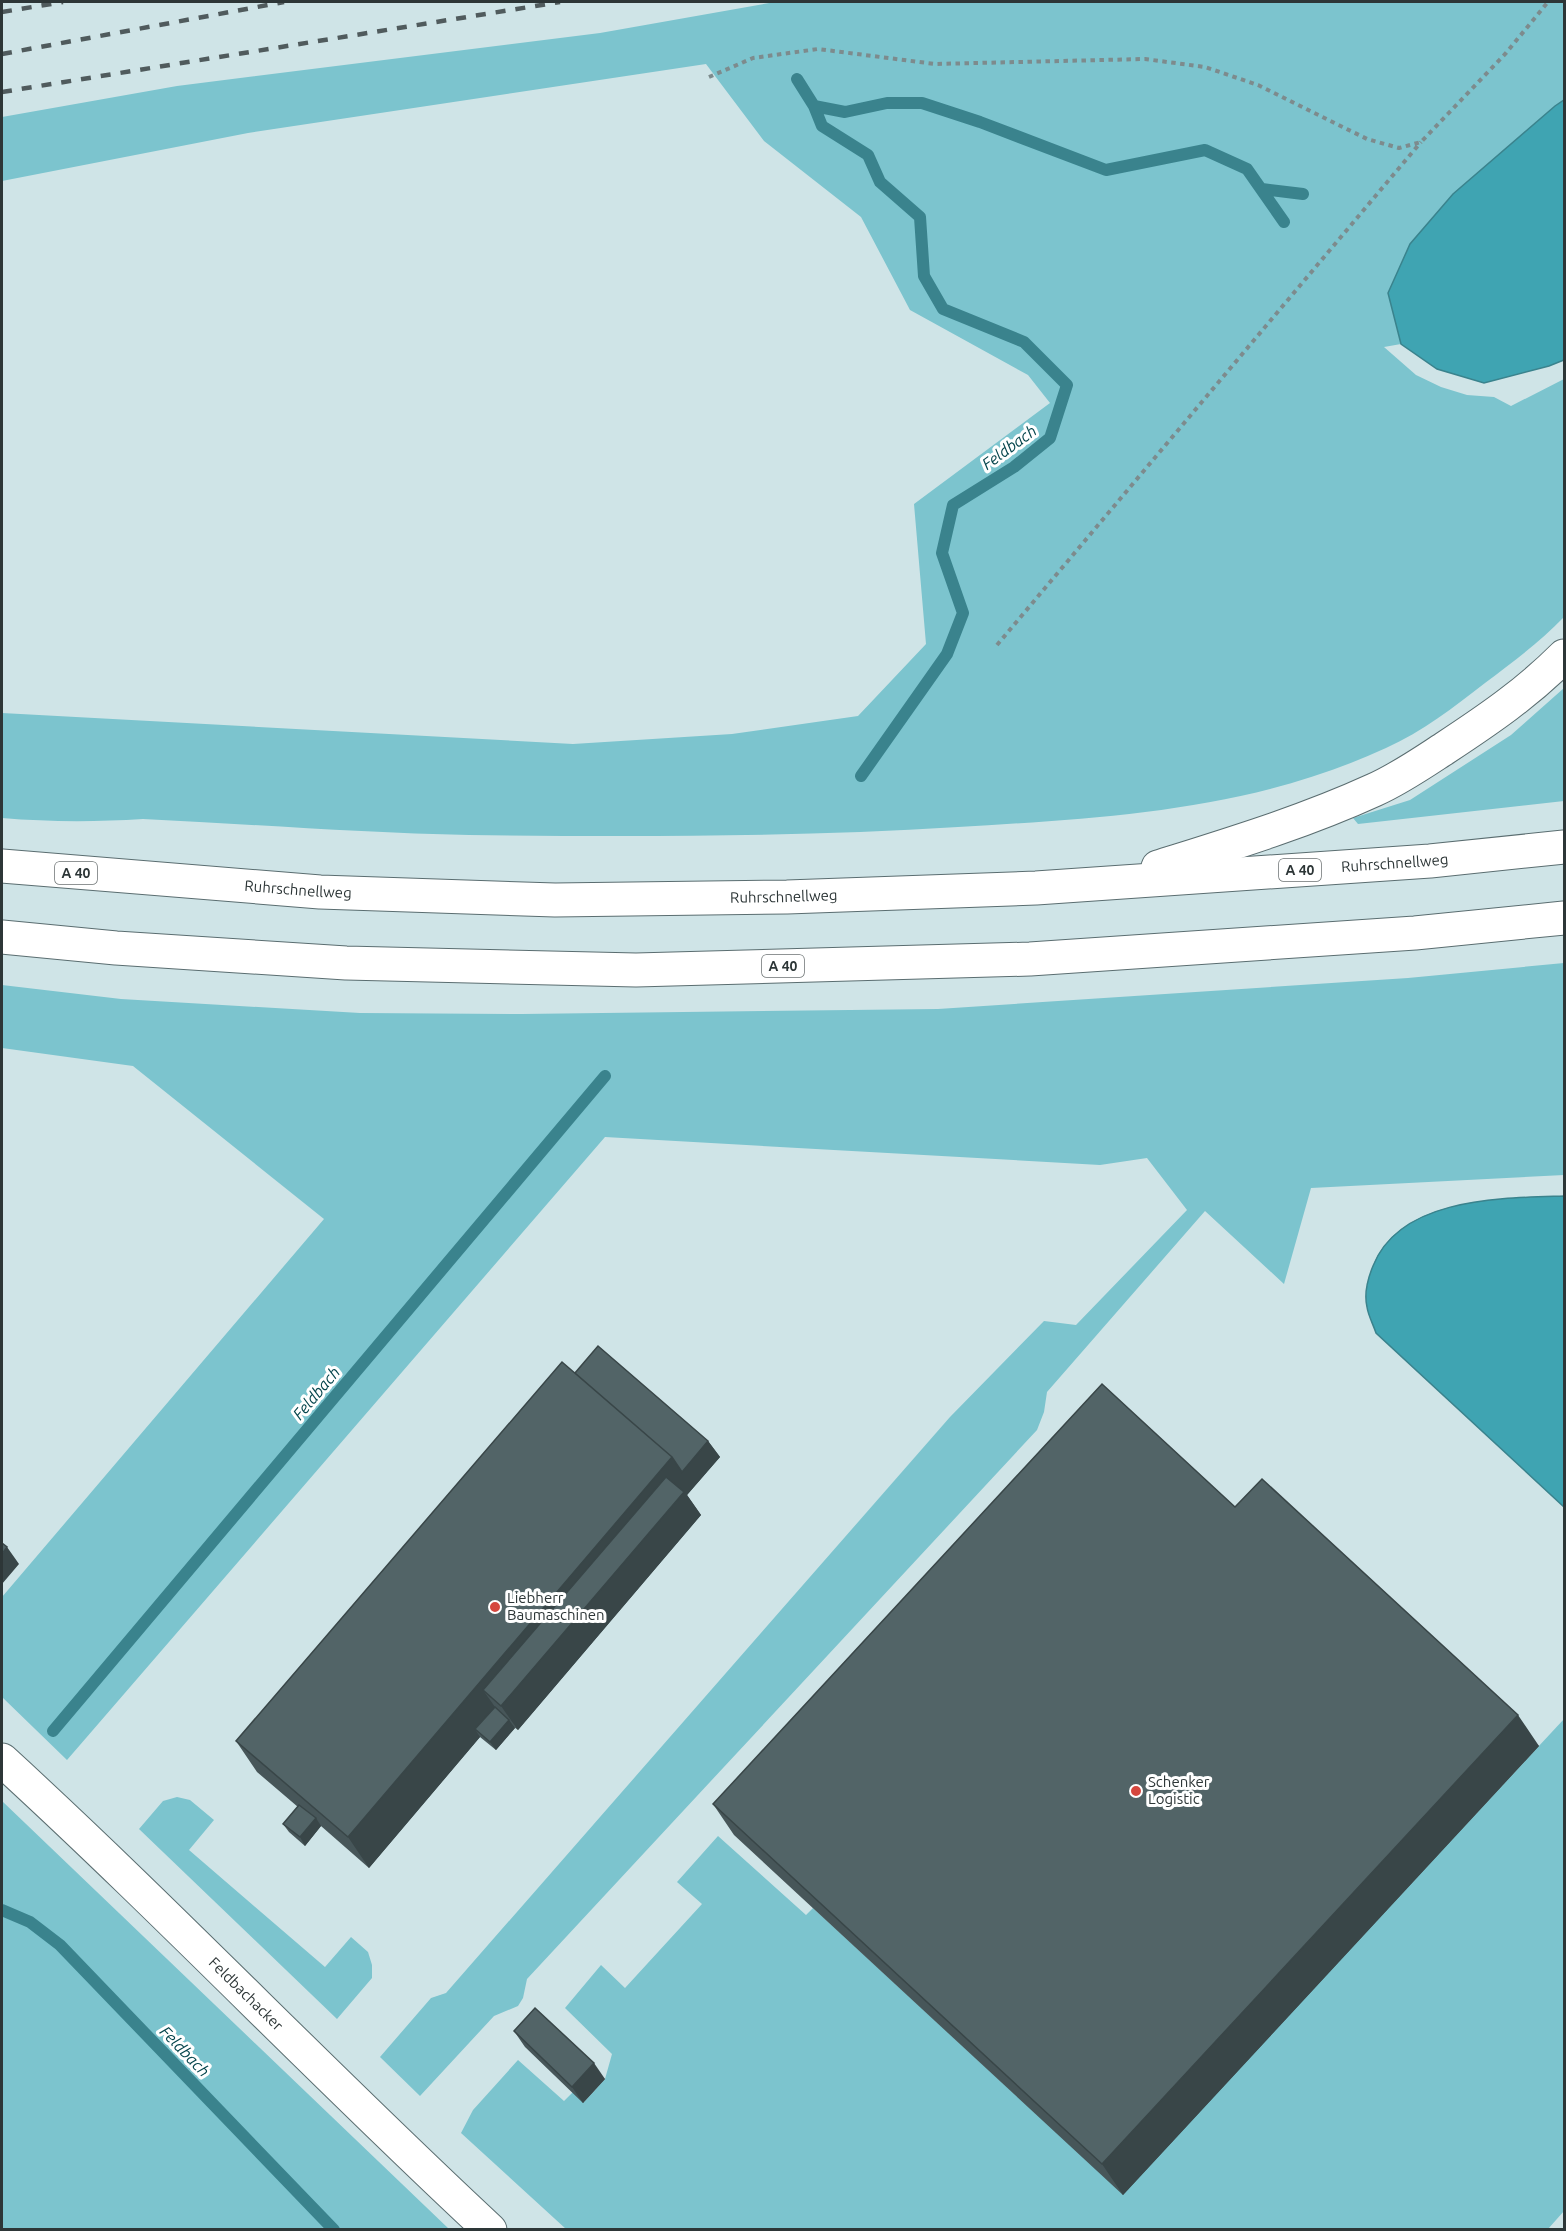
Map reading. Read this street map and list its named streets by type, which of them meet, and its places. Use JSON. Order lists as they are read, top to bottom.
{
  "streets": {
    "main road": ["Ruhrschnellweg", "A 40", "Feldbachacker"]
  },
  "water": ["Feldbach"],
  "places": ["Liebherr Baumaschinen", "Schenker Logistic"]
}
